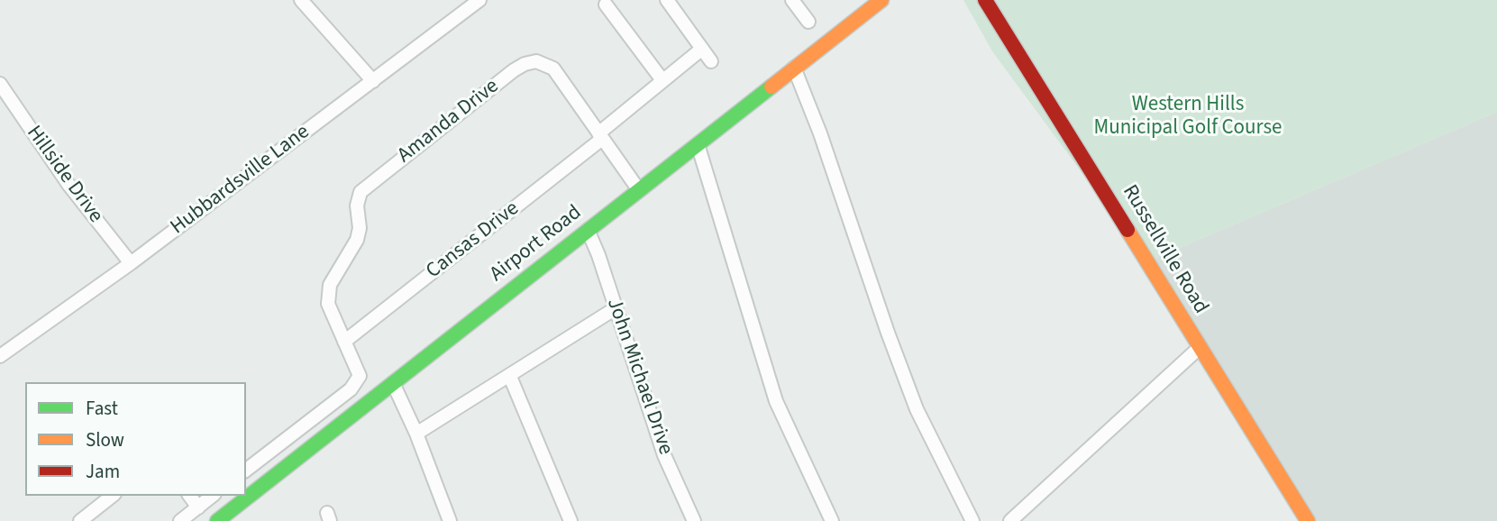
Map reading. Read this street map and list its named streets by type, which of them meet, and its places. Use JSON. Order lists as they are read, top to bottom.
{
  "streets": {
    "main road": ["Airport Road", "Russellville Road"],
    "street": [
      "Amanda Drive",
      "Hillside Drive",
      "Hubbardsville Lane",
      "Cansas Drive",
      "John Michael Drive"
    ]
  },
  "crossings": [
    ["Amanda Drive", "Cansas Drive"],
    ["Amanda Drive", "Airport Road"],
    ["Hillside Drive", "Hubbardsville Lane"],
    ["Airport Road", "John Michael Drive"]
  ],
  "parks": ["Western Hills Municipal Golf Course"],
  "legend": ["Fast", "Slow", "Jam"]
}
